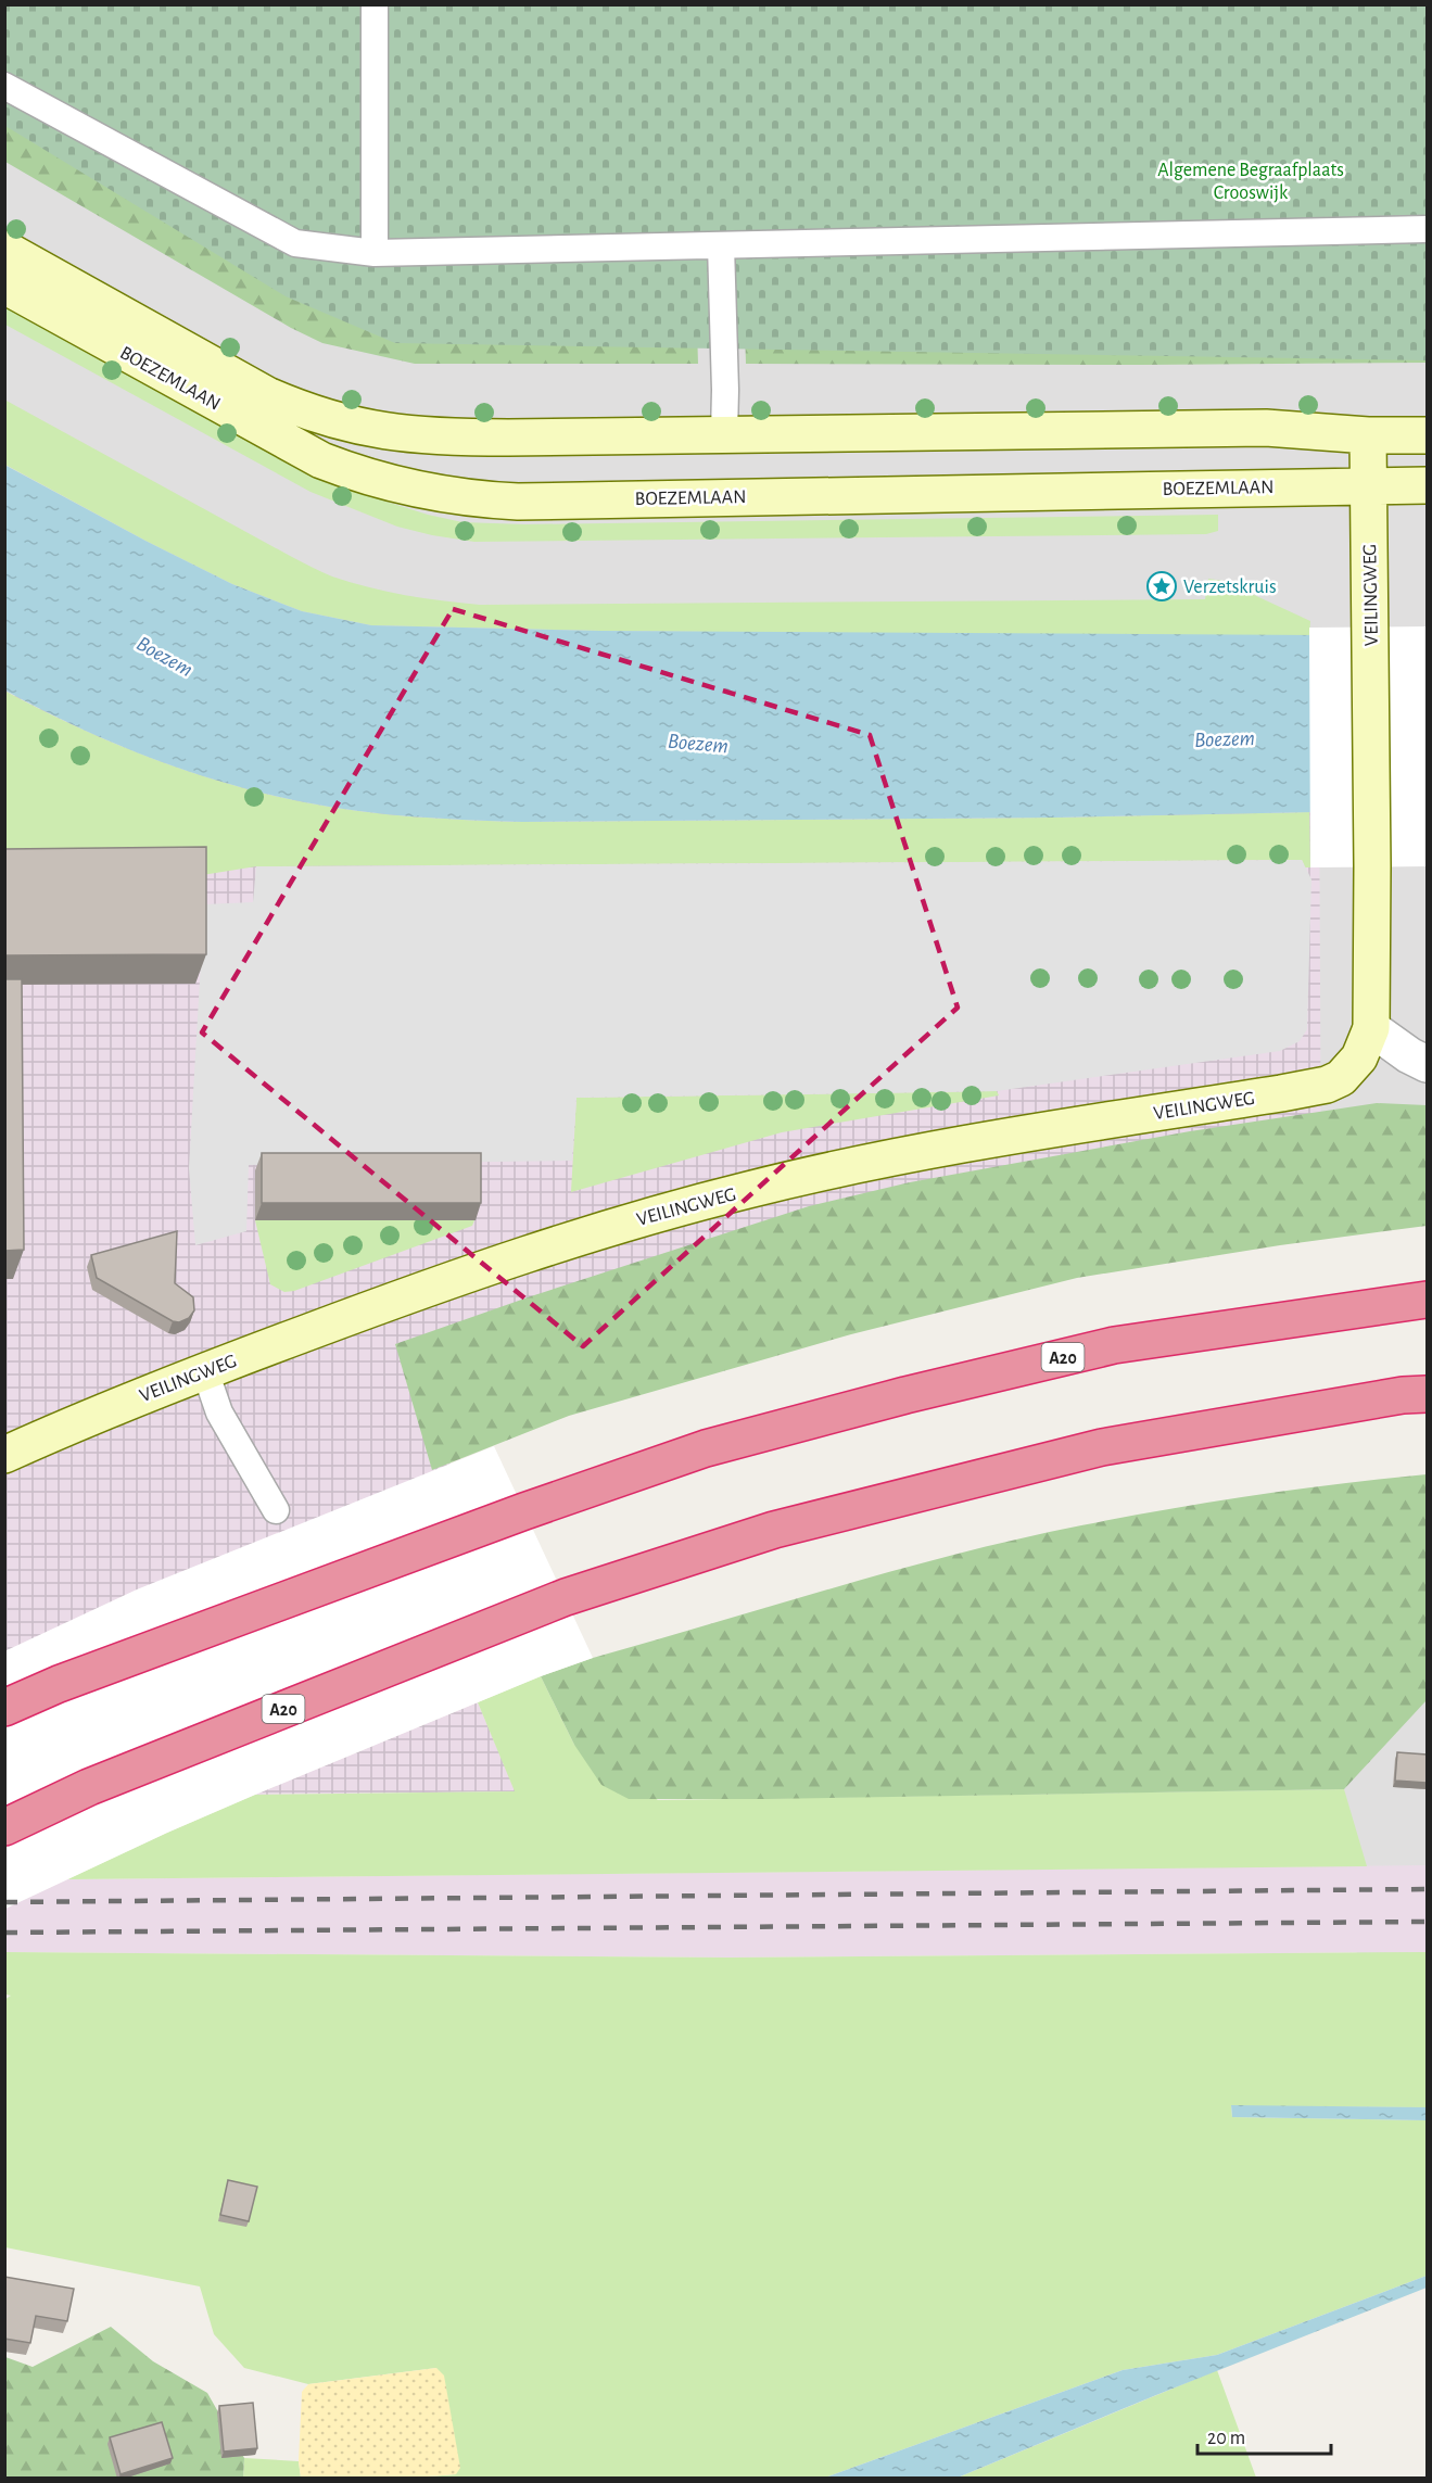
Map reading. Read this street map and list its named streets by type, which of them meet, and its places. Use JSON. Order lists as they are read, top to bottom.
{
  "streets": {
    "highway": ["A20"],
    "main road": ["BOEZEMLAAN", "VEILINGWEG"]
  },
  "crossings": [
    ["BOEZEMLAAN", "VEILINGWEG"]
  ],
  "water": ["Boezem"],
  "parks": ["Algemene Begraafplaats Crooswijk"],
  "places": {
    "place": ["Verzetskruis"]
  },
  "scale_bar": "20 m"
}
